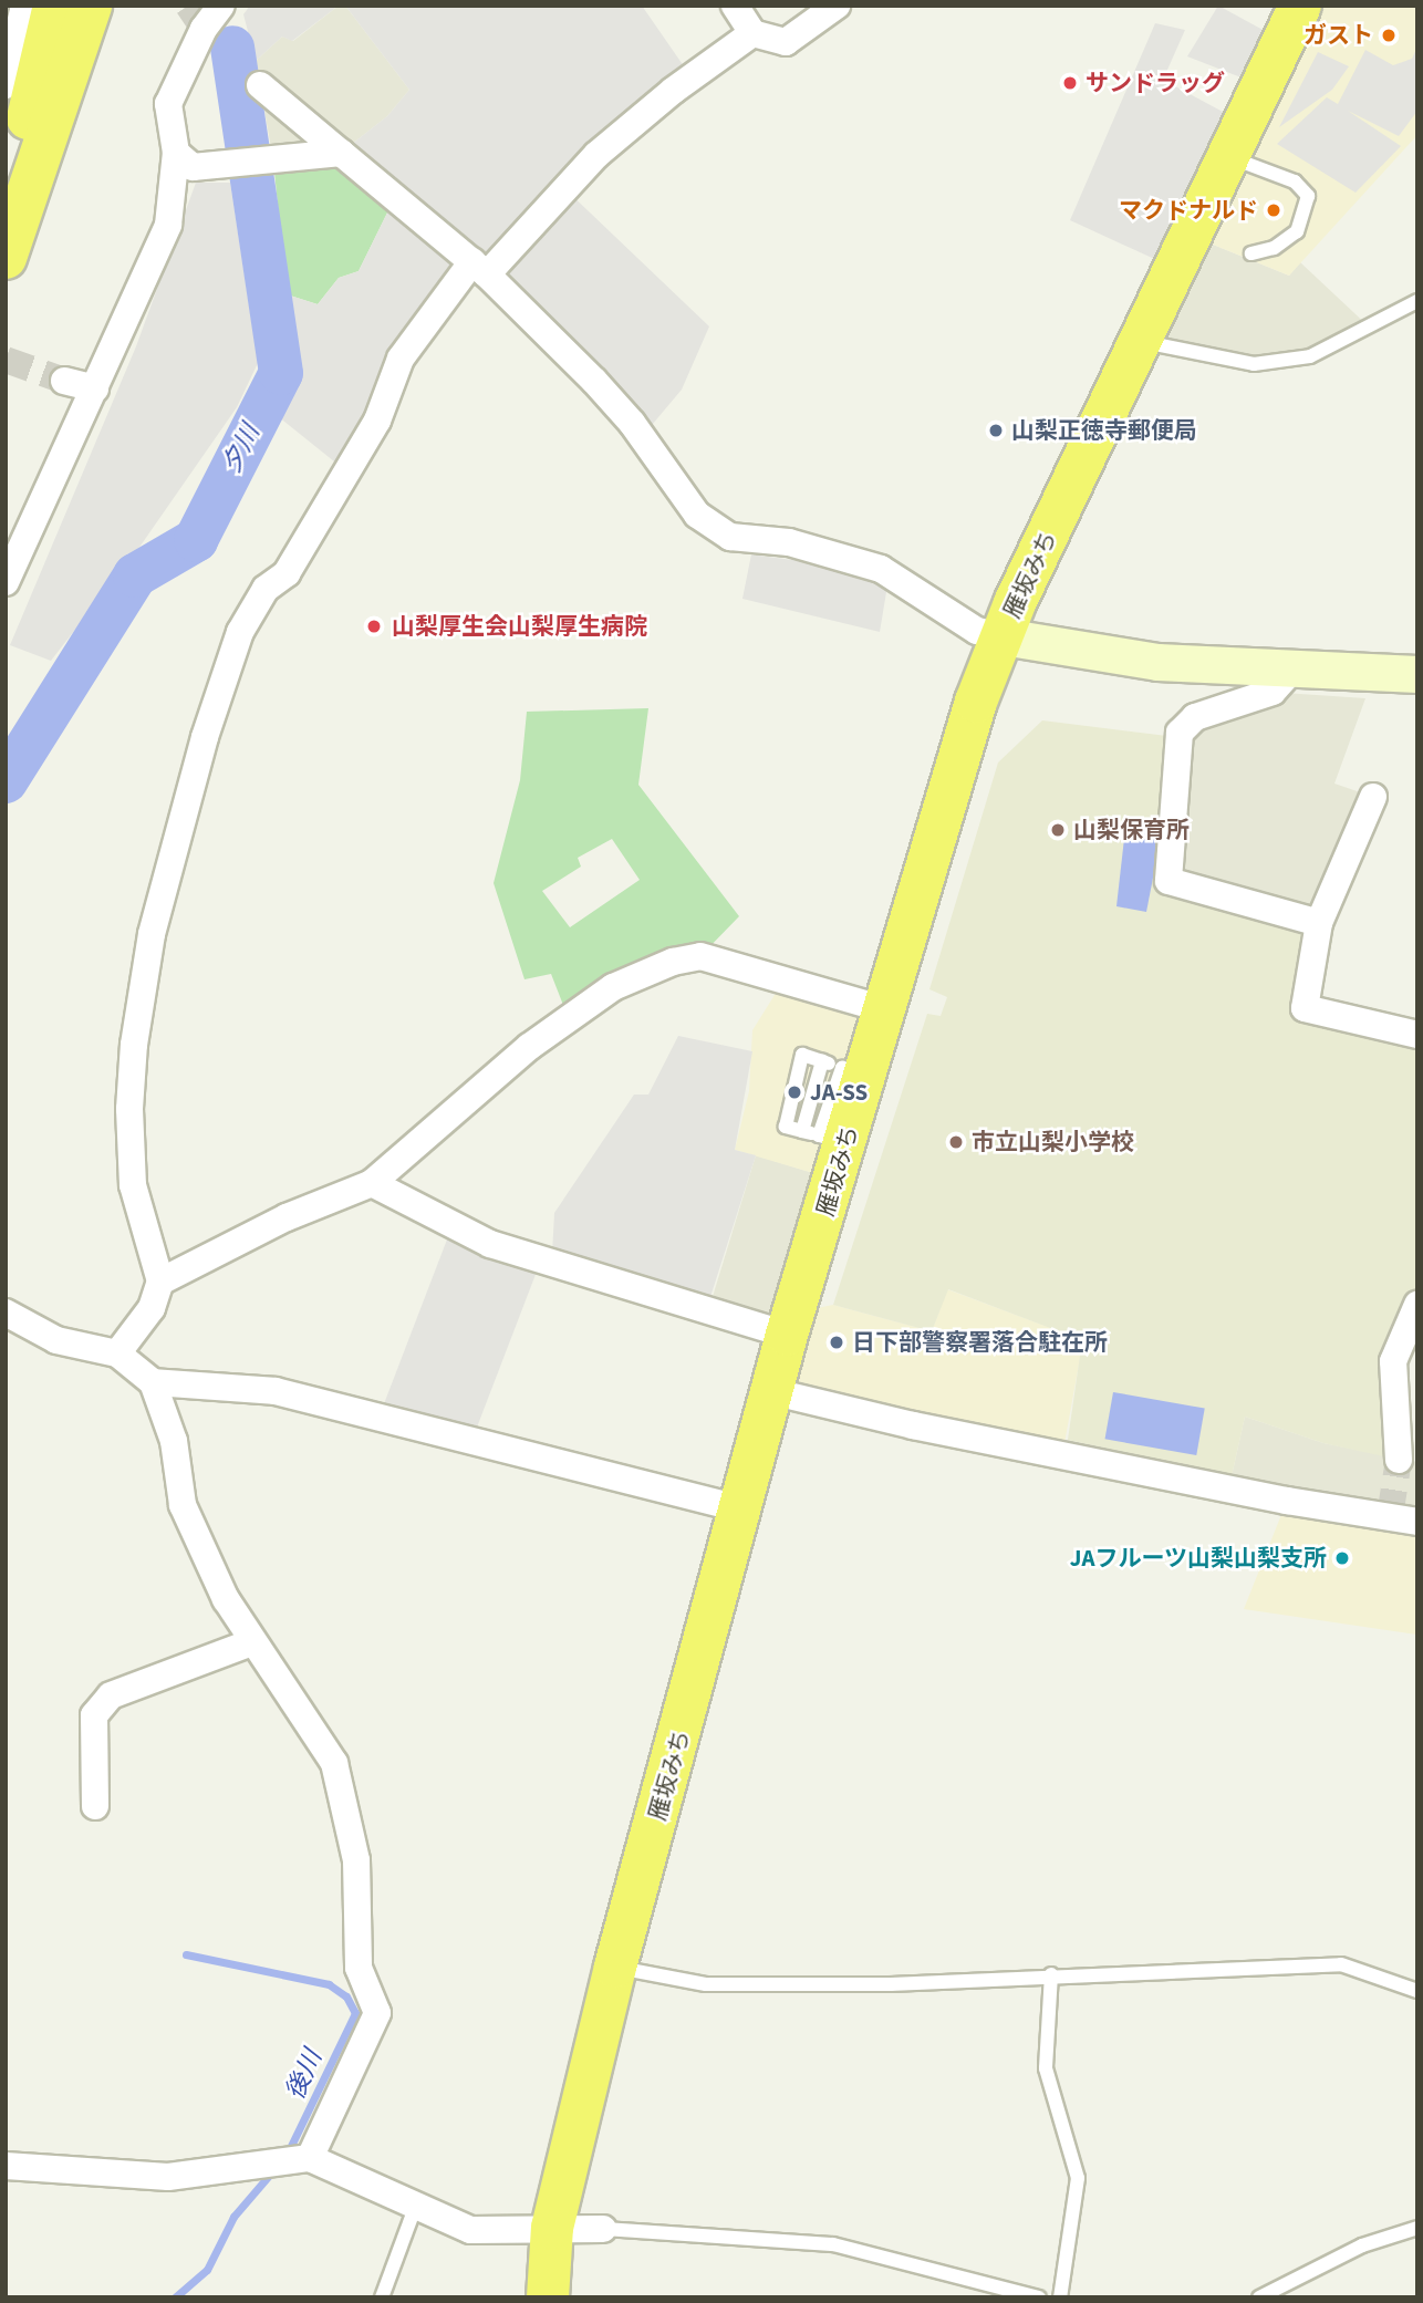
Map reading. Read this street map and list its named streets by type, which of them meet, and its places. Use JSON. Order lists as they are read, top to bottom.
{
  "streets": {
    "highway": ["雁坂みち"]
  },
  "water": ["夕川", "後川"],
  "places": [
    "ガスト",
    "サンドラッグ",
    "マクドナルド",
    "山梨正徳寺郵便局",
    "山梨厚生会山梨厚生病院",
    "山梨保育所",
    "JA-SS",
    "市立山梨小学校",
    "日下部警察署落合駐在所",
    "JAフルーツ山梨山梨支所"
  ]
}
